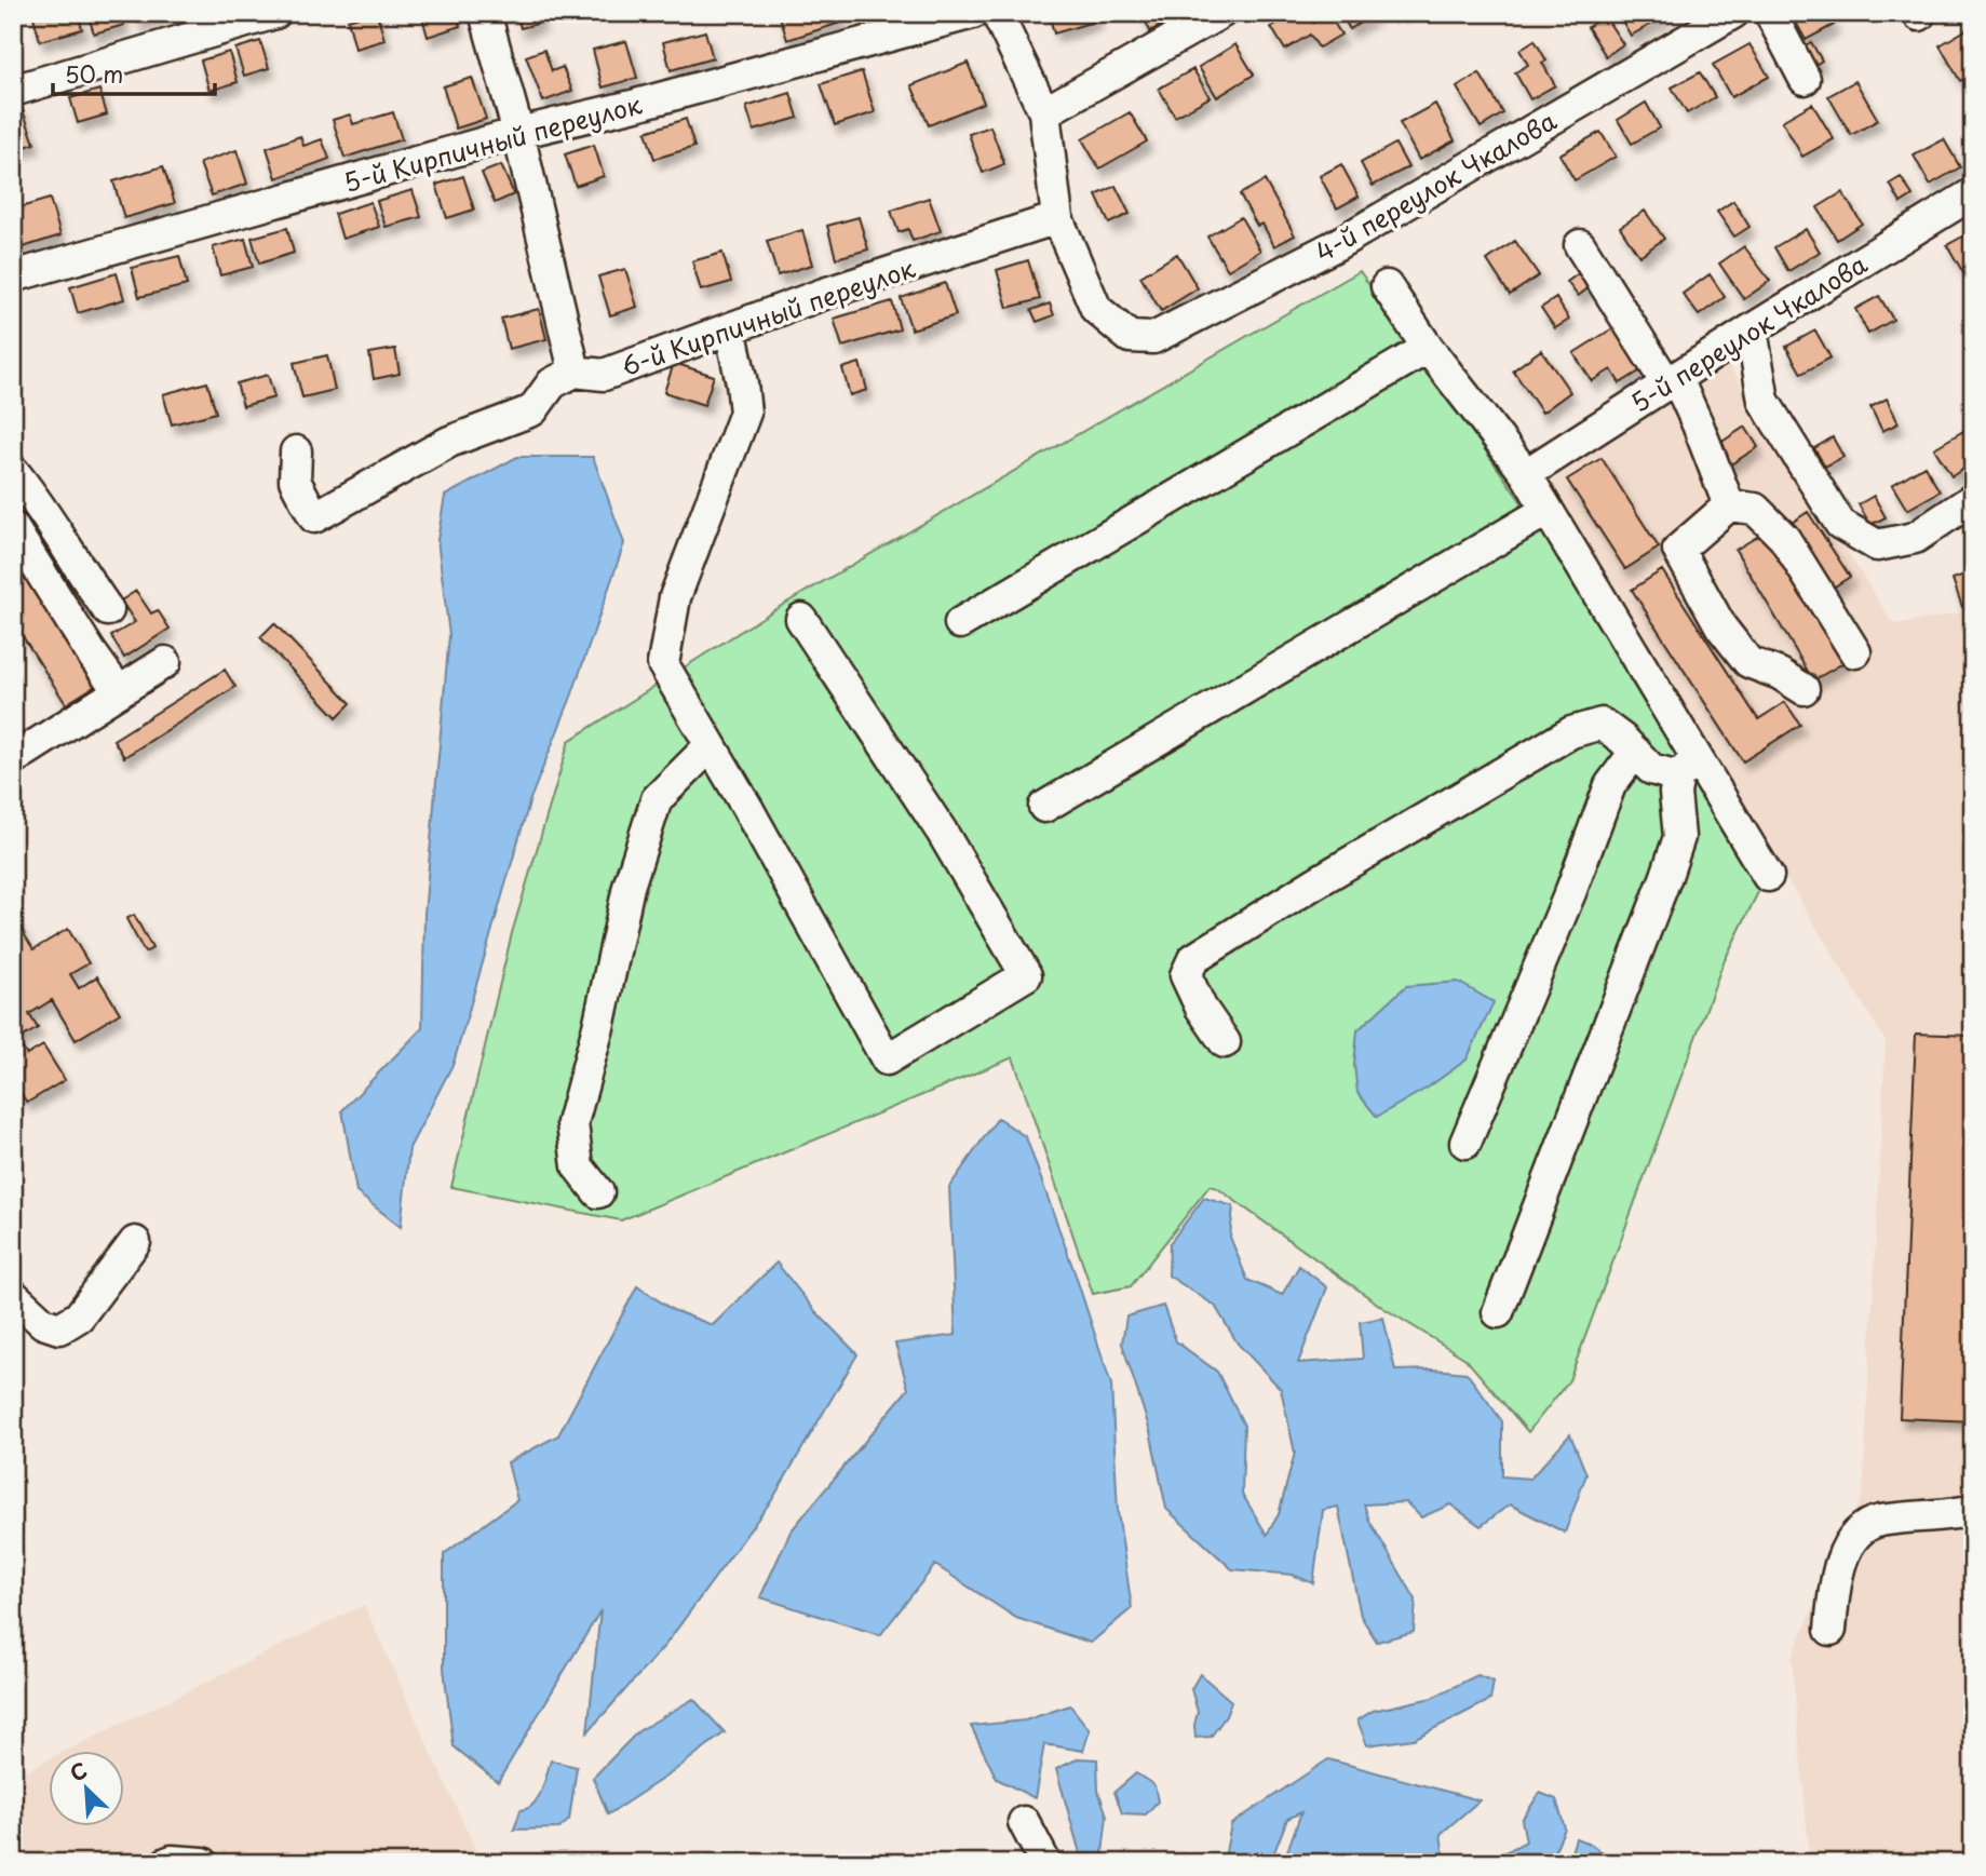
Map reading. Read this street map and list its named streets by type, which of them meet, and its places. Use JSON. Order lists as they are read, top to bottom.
{
  "streets": {
    "street": [
      "5-й Кирпичный переулок",
      "4-й переулок Чкалова",
      "6-й Кирпичный переулок",
      "5-й переулок Чкалова"
    ]
  },
  "crossings": [
    ["4-й переулок Чкалова", "6-й Кирпичный переулок"]
  ],
  "scale_bar": "50 m",
  "north": "top left"
}
